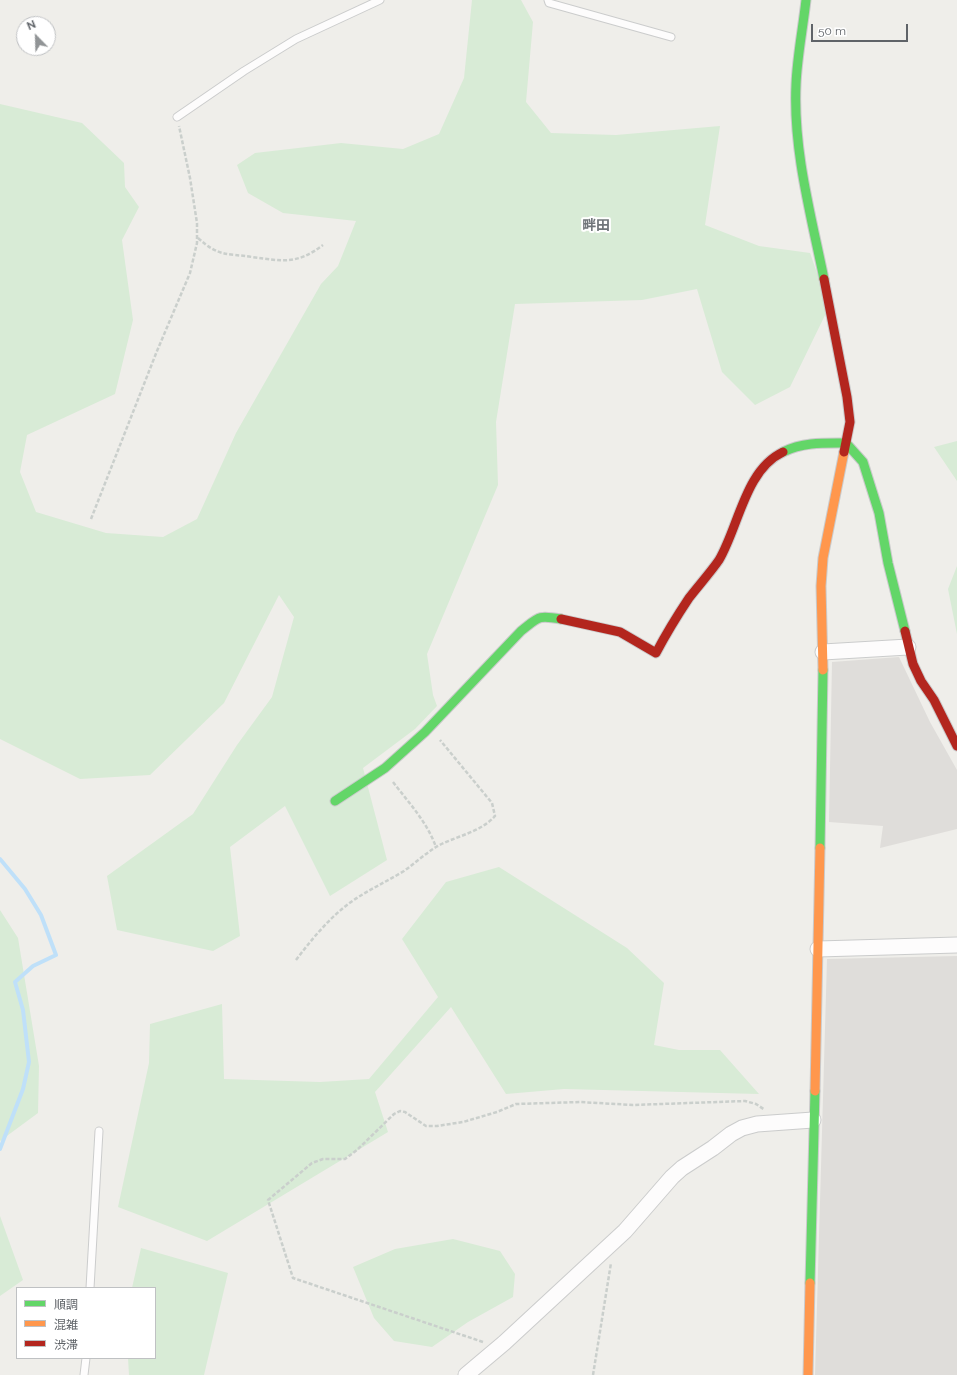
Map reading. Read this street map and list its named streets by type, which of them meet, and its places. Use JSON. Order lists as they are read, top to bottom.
{
  "districts": ["畔田"],
  "legend": ["順調", "混雑", "渋滞"],
  "scale_bar": "50 m",
  "north": "top left"
}
